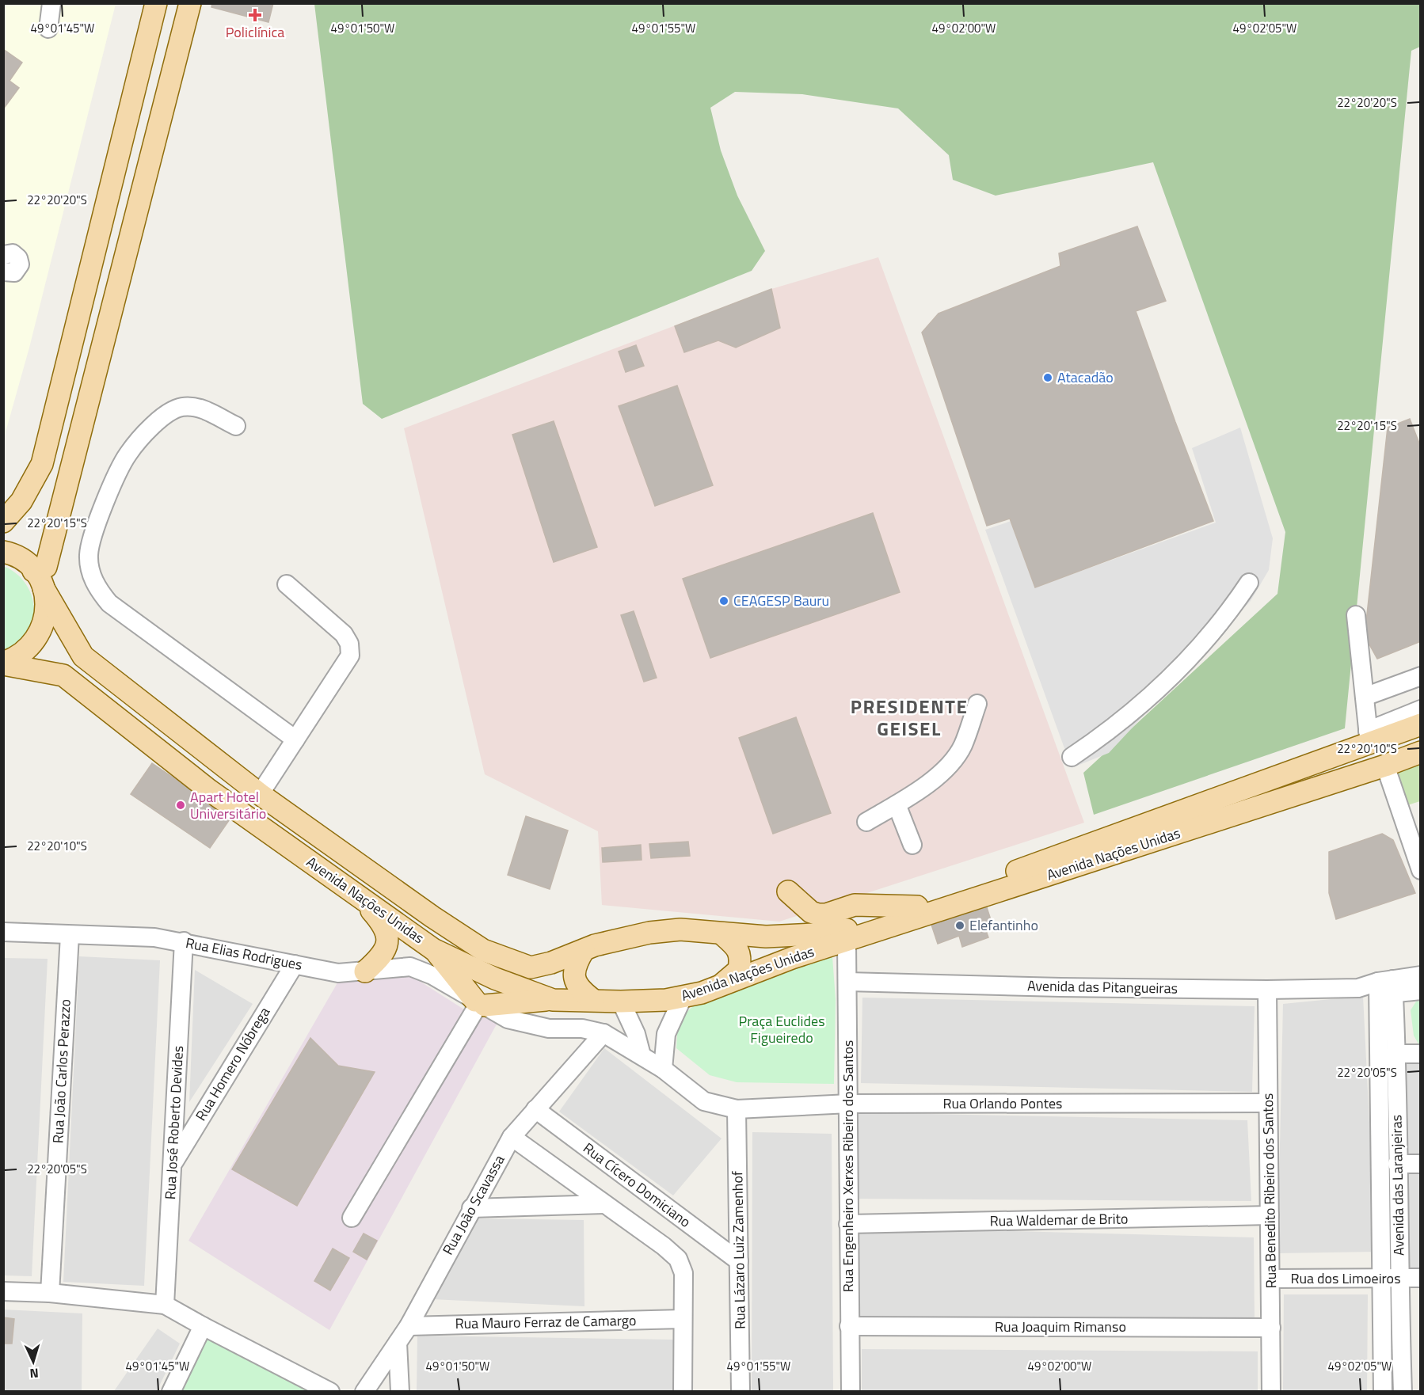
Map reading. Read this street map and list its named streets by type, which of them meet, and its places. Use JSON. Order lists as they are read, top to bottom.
{
  "streets": {
    "main road": ["Avenida Nações Unidas"],
    "street": [
      "Rua Elias Rodrigues",
      "Avenida das Pitangueiras",
      "Rua Homero Nóbrega",
      "Rua João Carlos Perazzo",
      "Rua Orlando Pontes",
      "Rua José Roberto Devides",
      "Rua Engenheiro Xerxes Ribeiro dos Santos",
      "Rua Cícero Domiciano",
      "Avenida das Laranjeiras",
      "Rua Benedito Ribeiro dos Santos",
      "Rua João Scavassa",
      "Rua Waldemar de Brito",
      "Rua Lázaro Luiz Zamenhof",
      "Rua dos Limoeiros",
      "Rua Mauro Ferraz de Camargo",
      "Rua Joaquim Rimanso"
    ]
  },
  "crossings": [
    ["Avenida Nações Unidas", "Rua Engenheiro Xerxes Ribeiro dos Santos"],
    ["Rua Elias Rodrigues", "Rua Homero Nóbrega"],
    ["Rua Elias Rodrigues", "Rua João Carlos Perazzo"],
    ["Rua Elias Rodrigues", "Rua Orlando Pontes"],
    ["Rua Elias Rodrigues", "Rua José Roberto Devides"],
    ["Rua Elias Rodrigues", "Rua João Scavassa"],
    ["Avenida das Pitangueiras", "Rua Engenheiro Xerxes Ribeiro dos Santos"],
    ["Avenida das Pitangueiras", "Avenida das Laranjeiras"],
    ["Avenida das Pitangueiras", "Rua Benedito Ribeiro dos Santos"],
    ["Rua Homero Nóbrega", "Rua José Roberto Devides"],
    ["Rua Orlando Pontes", "Rua Engenheiro Xerxes Ribeiro dos Santos"],
    ["Rua Orlando Pontes", "Rua Benedito Ribeiro dos Santos"],
    ["Rua Orlando Pontes", "Rua João Scavassa"],
    ["Rua Orlando Pontes", "Rua Lázaro Luiz Zamenhof"],
    ["Rua Engenheiro Xerxes Ribeiro dos Santos", "Rua Waldemar de Brito"],
    ["Rua Engenheiro Xerxes Ribeiro dos Santos", "Rua Joaquim Rimanso"],
    ["Rua Cícero Domiciano", "Rua João Scavassa"],
    ["Rua Cícero Domiciano", "Rua Lázaro Luiz Zamenhof"],
    ["Avenida das Laranjeiras", "Rua dos Limoeiros"],
    ["Rua Benedito Ribeiro dos Santos", "Rua Waldemar de Brito"],
    ["Rua Benedito Ribeiro dos Santos", "Rua dos Limoeiros"],
    ["Rua Benedito Ribeiro dos Santos", "Rua Joaquim Rimanso"],
    ["Rua João Scavassa", "Rua Mauro Ferraz de Camargo"]
  ],
  "districts": ["PRESIDENTE GEISEL"],
  "parks": ["Praça Euclides Figueiredo"],
  "places": {
    "health": ["Policlínica"],
    "other": [
      "Atacadão",
      "CEAGESP Bauru",
      "Apart Hotel Universitário",
      "Elefantinho"
    ]
  },
  "north": "bottom",
  "coordinates": [
    "49°01'45\"W",
    "49°01'50\"W",
    "49°01'55\"W",
    "49°02'00\"W",
    "49°02'05\"W",
    "22°20'20\"S",
    "22°20'15\"S",
    "22°20'10\"S",
    "22°20'05\"S"
  ]
}
